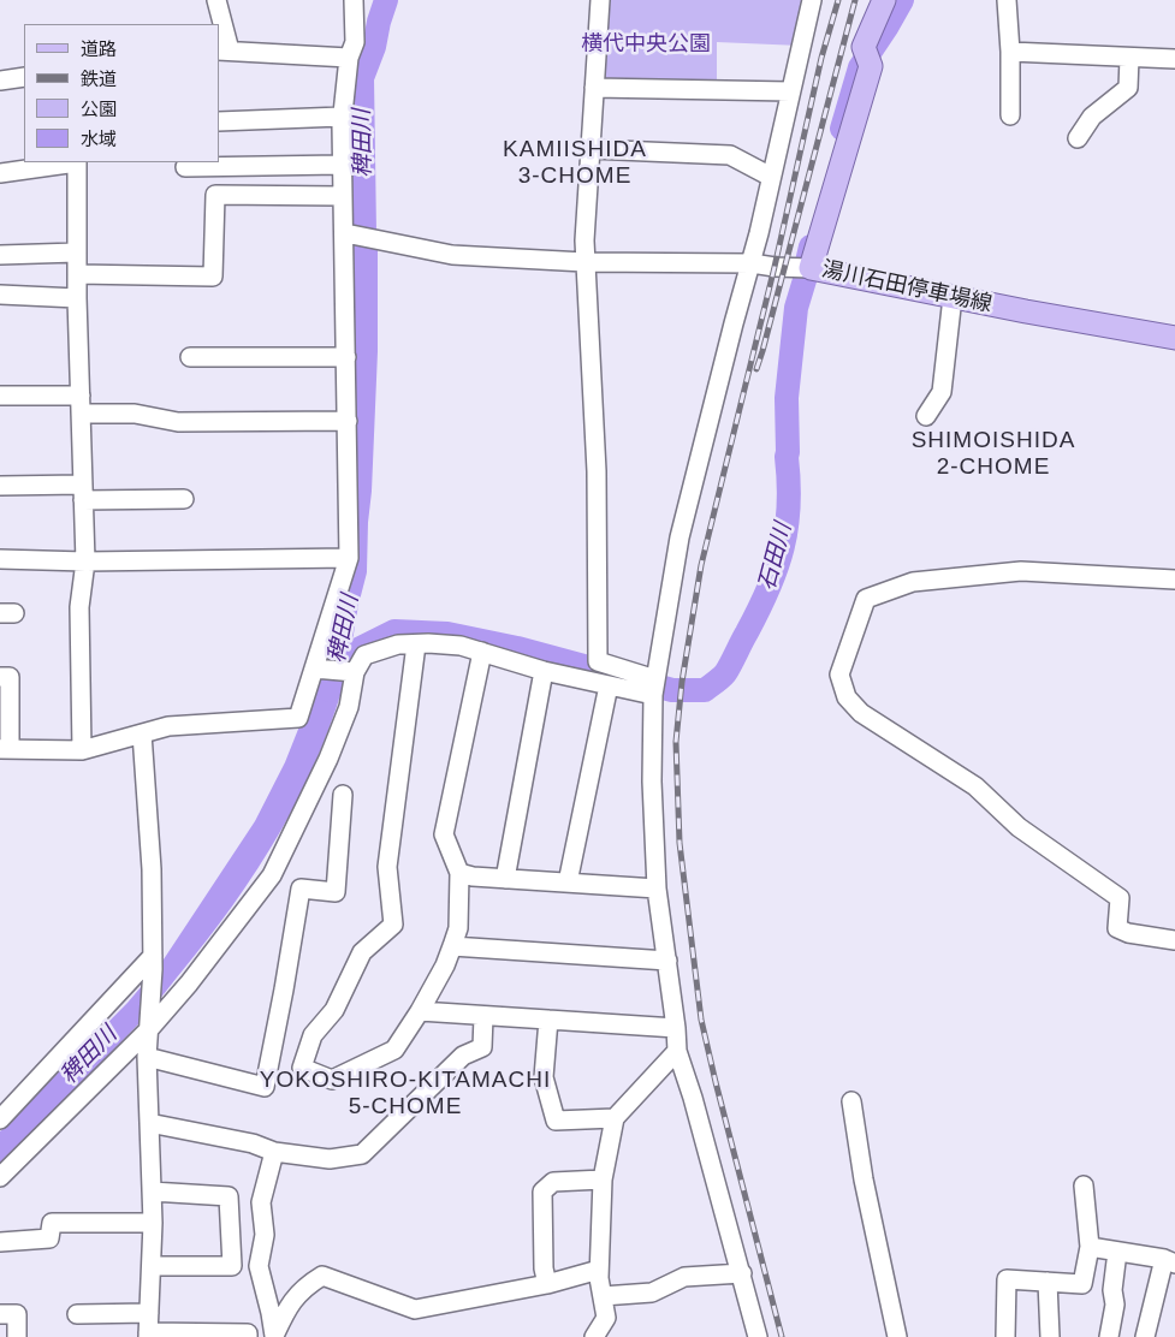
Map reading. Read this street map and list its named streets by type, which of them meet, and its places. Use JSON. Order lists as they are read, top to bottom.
{
  "streets": {
    "main road": ["湯川石田停車場線"]
  },
  "districts": ["KAMIISHIDA 3-CHOME", "SHIMOISHIDA 2-CHOME", "YOKOSHIRO-KITAMACHI 5-CHOME"],
  "water": ["稗田川", "石田川"],
  "parks": ["横代中央公園"],
  "legend": [
    "道路",
    "鉄道",
    "公園",
    "水域"
  ]
}
